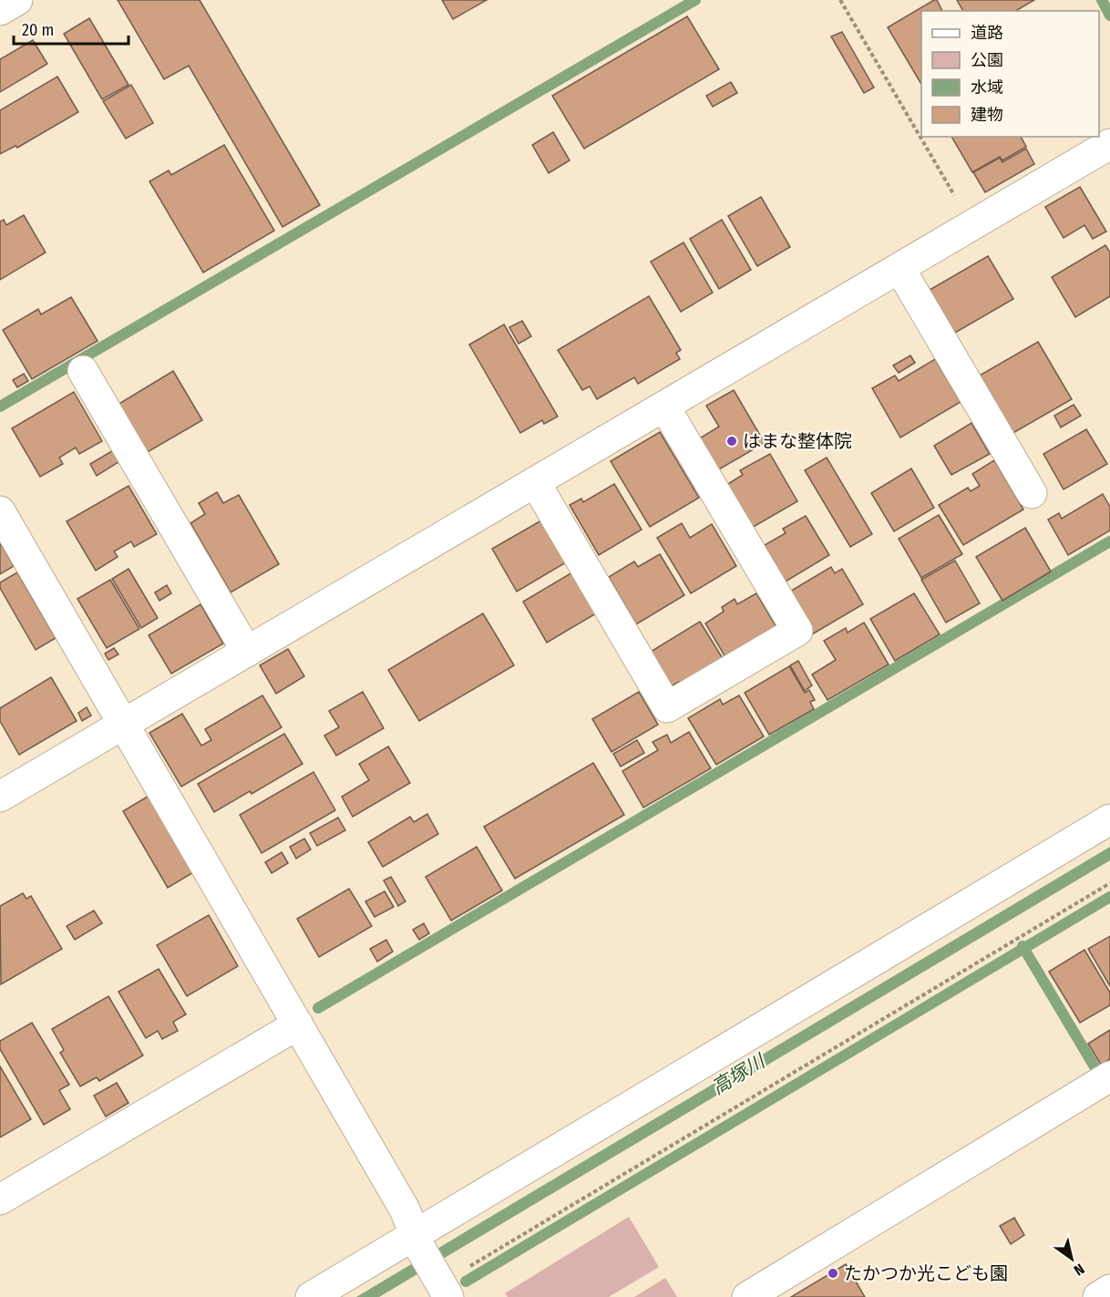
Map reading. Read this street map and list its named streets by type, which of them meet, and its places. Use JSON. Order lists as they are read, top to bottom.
{
  "water": ["高塚川"],
  "places": ["はまな整体院", "たかつか光こども園"],
  "legend": [
    "道路",
    "公園",
    "水域",
    "建物"
  ],
  "scale_bar": "20 m",
  "north": "bottom right"
}
